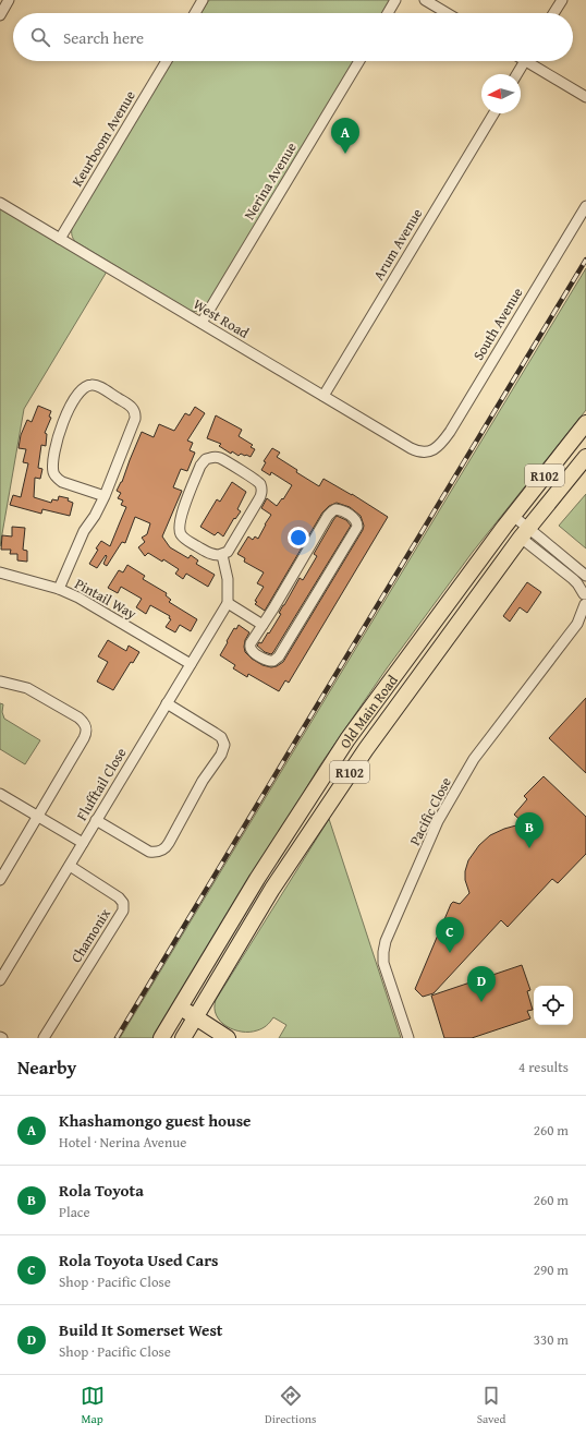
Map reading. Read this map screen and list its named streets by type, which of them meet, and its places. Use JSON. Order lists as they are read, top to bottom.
{
  "streets": {
    "main road": ["R102", "Old Main Road"],
    "street": [
      "Keurboom Avenue",
      "Nerina Avenue",
      "Arum Avenue",
      "West Road",
      "South Avenue",
      "Pintail Way",
      "Flufftail Close",
      "Pacific Close",
      "Chamonix"
    ]
  },
  "crossings": [
    ["Keurboom Avenue", "West Road"],
    ["Nerina Avenue", "West Road"],
    ["Arum Avenue", "West Road"],
    ["West Road", "South Avenue"],
    ["Pintail Way", "Flufftail Close"],
    ["Flufftail Close", "Chamonix"]
  ],
  "north": "left",
  "page": {
    "search": "Search here",
    "pins": [
      "A",
      "B",
      "C",
      "D"
    ],
    "heading": ["Nearby", "4 results"],
    "list": [
      {
        "mark": "A",
        "name": "Khashamongo guest house",
        "note": "Hotel · Nerina Avenue",
        "value": "260 m"
      },
      {
        "mark": "B",
        "name": "Rola Toyota",
        "note": "Place",
        "value": "260 m"
      },
      {
        "mark": "C",
        "name": "Rola Toyota Used Cars",
        "note": "Shop · Pacific Close",
        "value": "290 m"
      },
      {
        "mark": "D",
        "name": "Build It Somerset West",
        "note": "Shop · Pacific Close",
        "value": "330 m"
      }
    ],
    "nav": ["Map", "Directions", "Saved"]
  }
}
